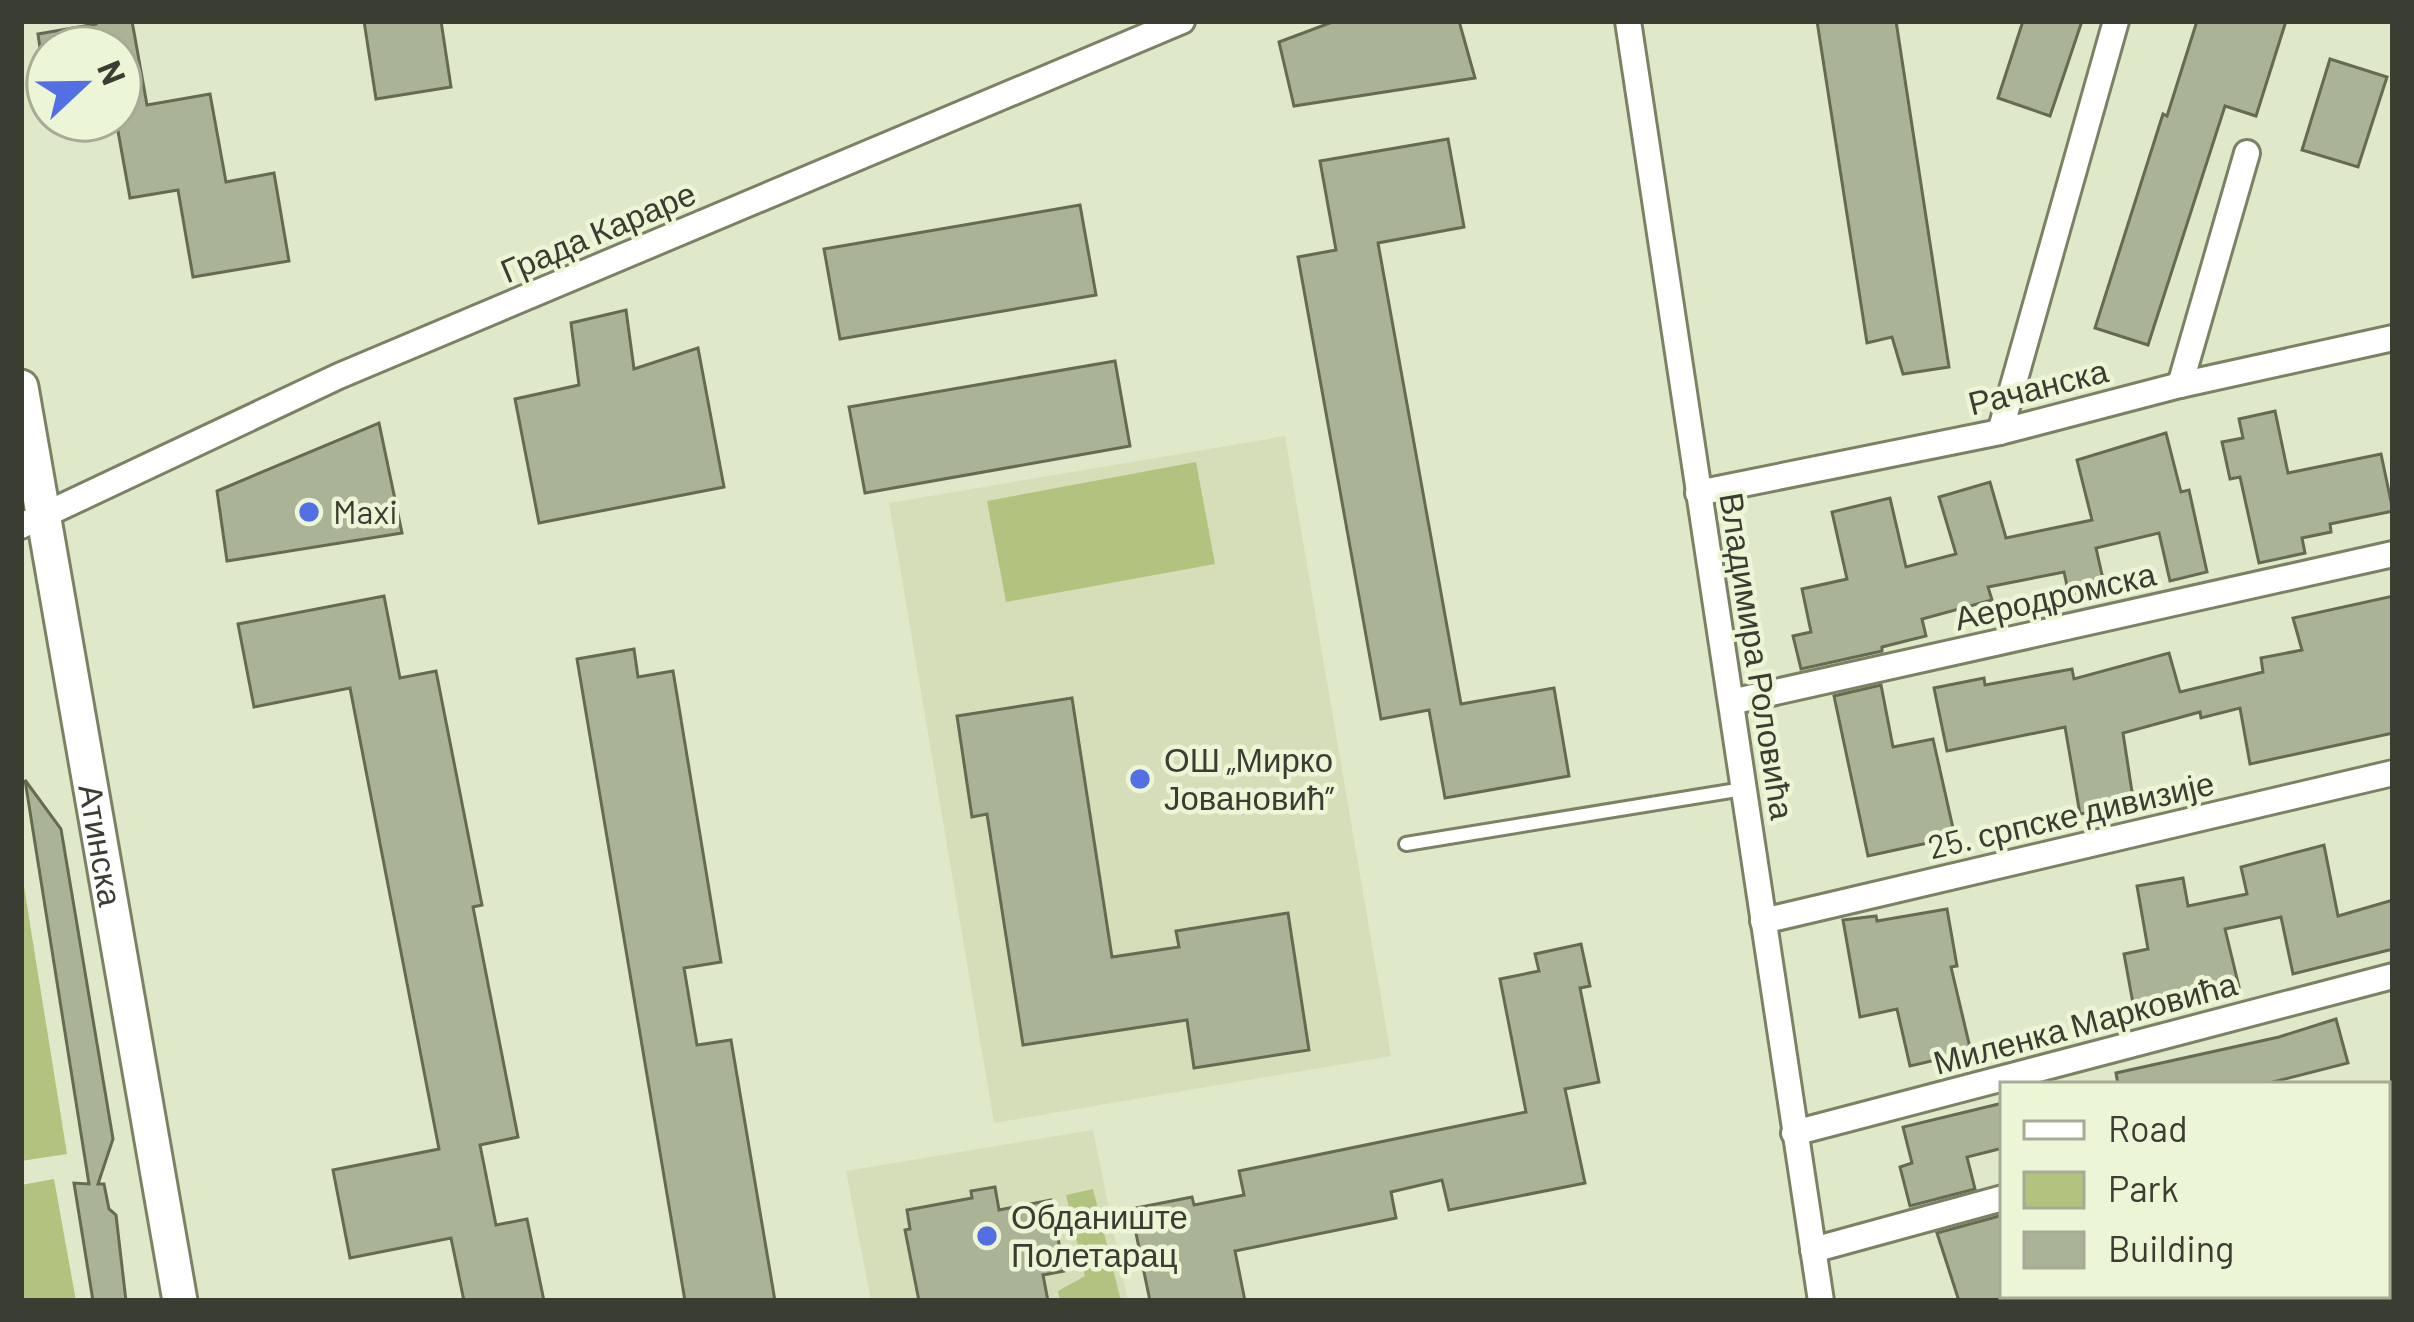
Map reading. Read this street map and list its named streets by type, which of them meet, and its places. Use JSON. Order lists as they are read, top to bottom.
{
  "streets": {
    "street": [
      "Града Караре",
      "Рачанска",
      "Аеродромска",
      "Владимира Роловића",
      "25. српске дивизије",
      "Атинска",
      "Миленка Марковића"
    ]
  },
  "crossings": [
    ["Града Караре", "Атинска"],
    ["Рачанска", "Владимира Роловића"],
    ["Аеродромска", "Владимира Роловића"],
    ["Владимира Роловића", "25. српске дивизије"],
    ["Владимира Роловића", "Миленка Марковића"]
  ],
  "places": ["Maxi", "ОШ „Мирко Јовановић”", "Обданиште Полетарац"],
  "legend": ["Road", "Park", "Building"],
  "north": "right"
}
